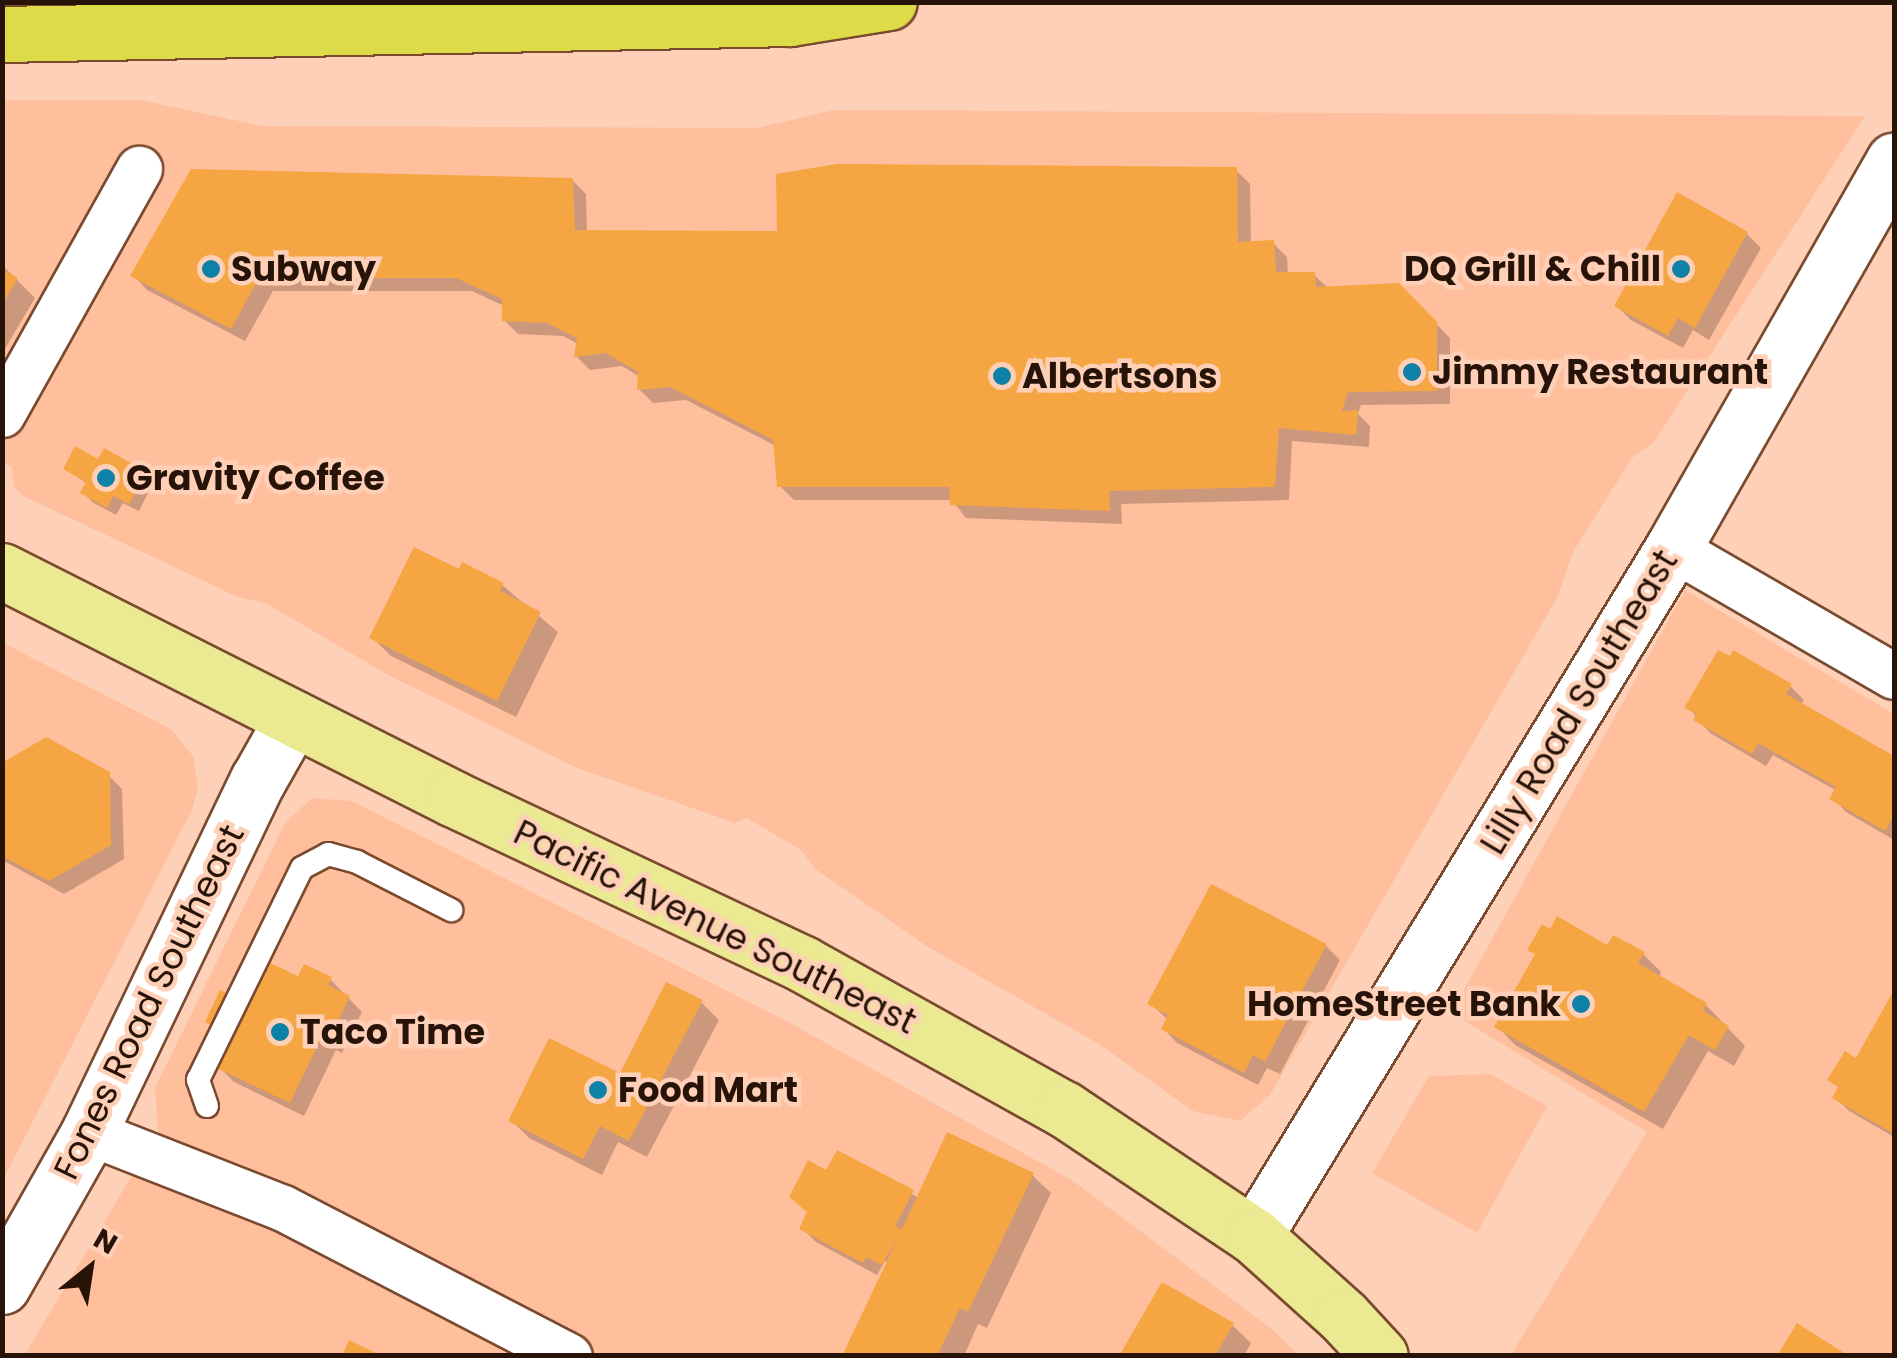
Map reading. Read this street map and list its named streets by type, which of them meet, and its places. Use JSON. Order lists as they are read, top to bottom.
{
  "streets": {
    "main road": ["Pacific Avenue Southeast"],
    "street": ["Lilly Road Southeast", "Fones Road Southeast"]
  },
  "crossings": [
    ["Lilly Road Southeast", "Pacific Avenue Southeast"],
    ["Pacific Avenue Southeast", "Fones Road Southeast"]
  ],
  "places": [
    "Subway",
    "DQ Grill & Chill",
    "Jimmy Restaurant",
    "Albertsons",
    "Gravity Coffee",
    "HomeStreet Bank",
    "Taco Time",
    "Food Mart"
  ],
  "north": "top right"
}
